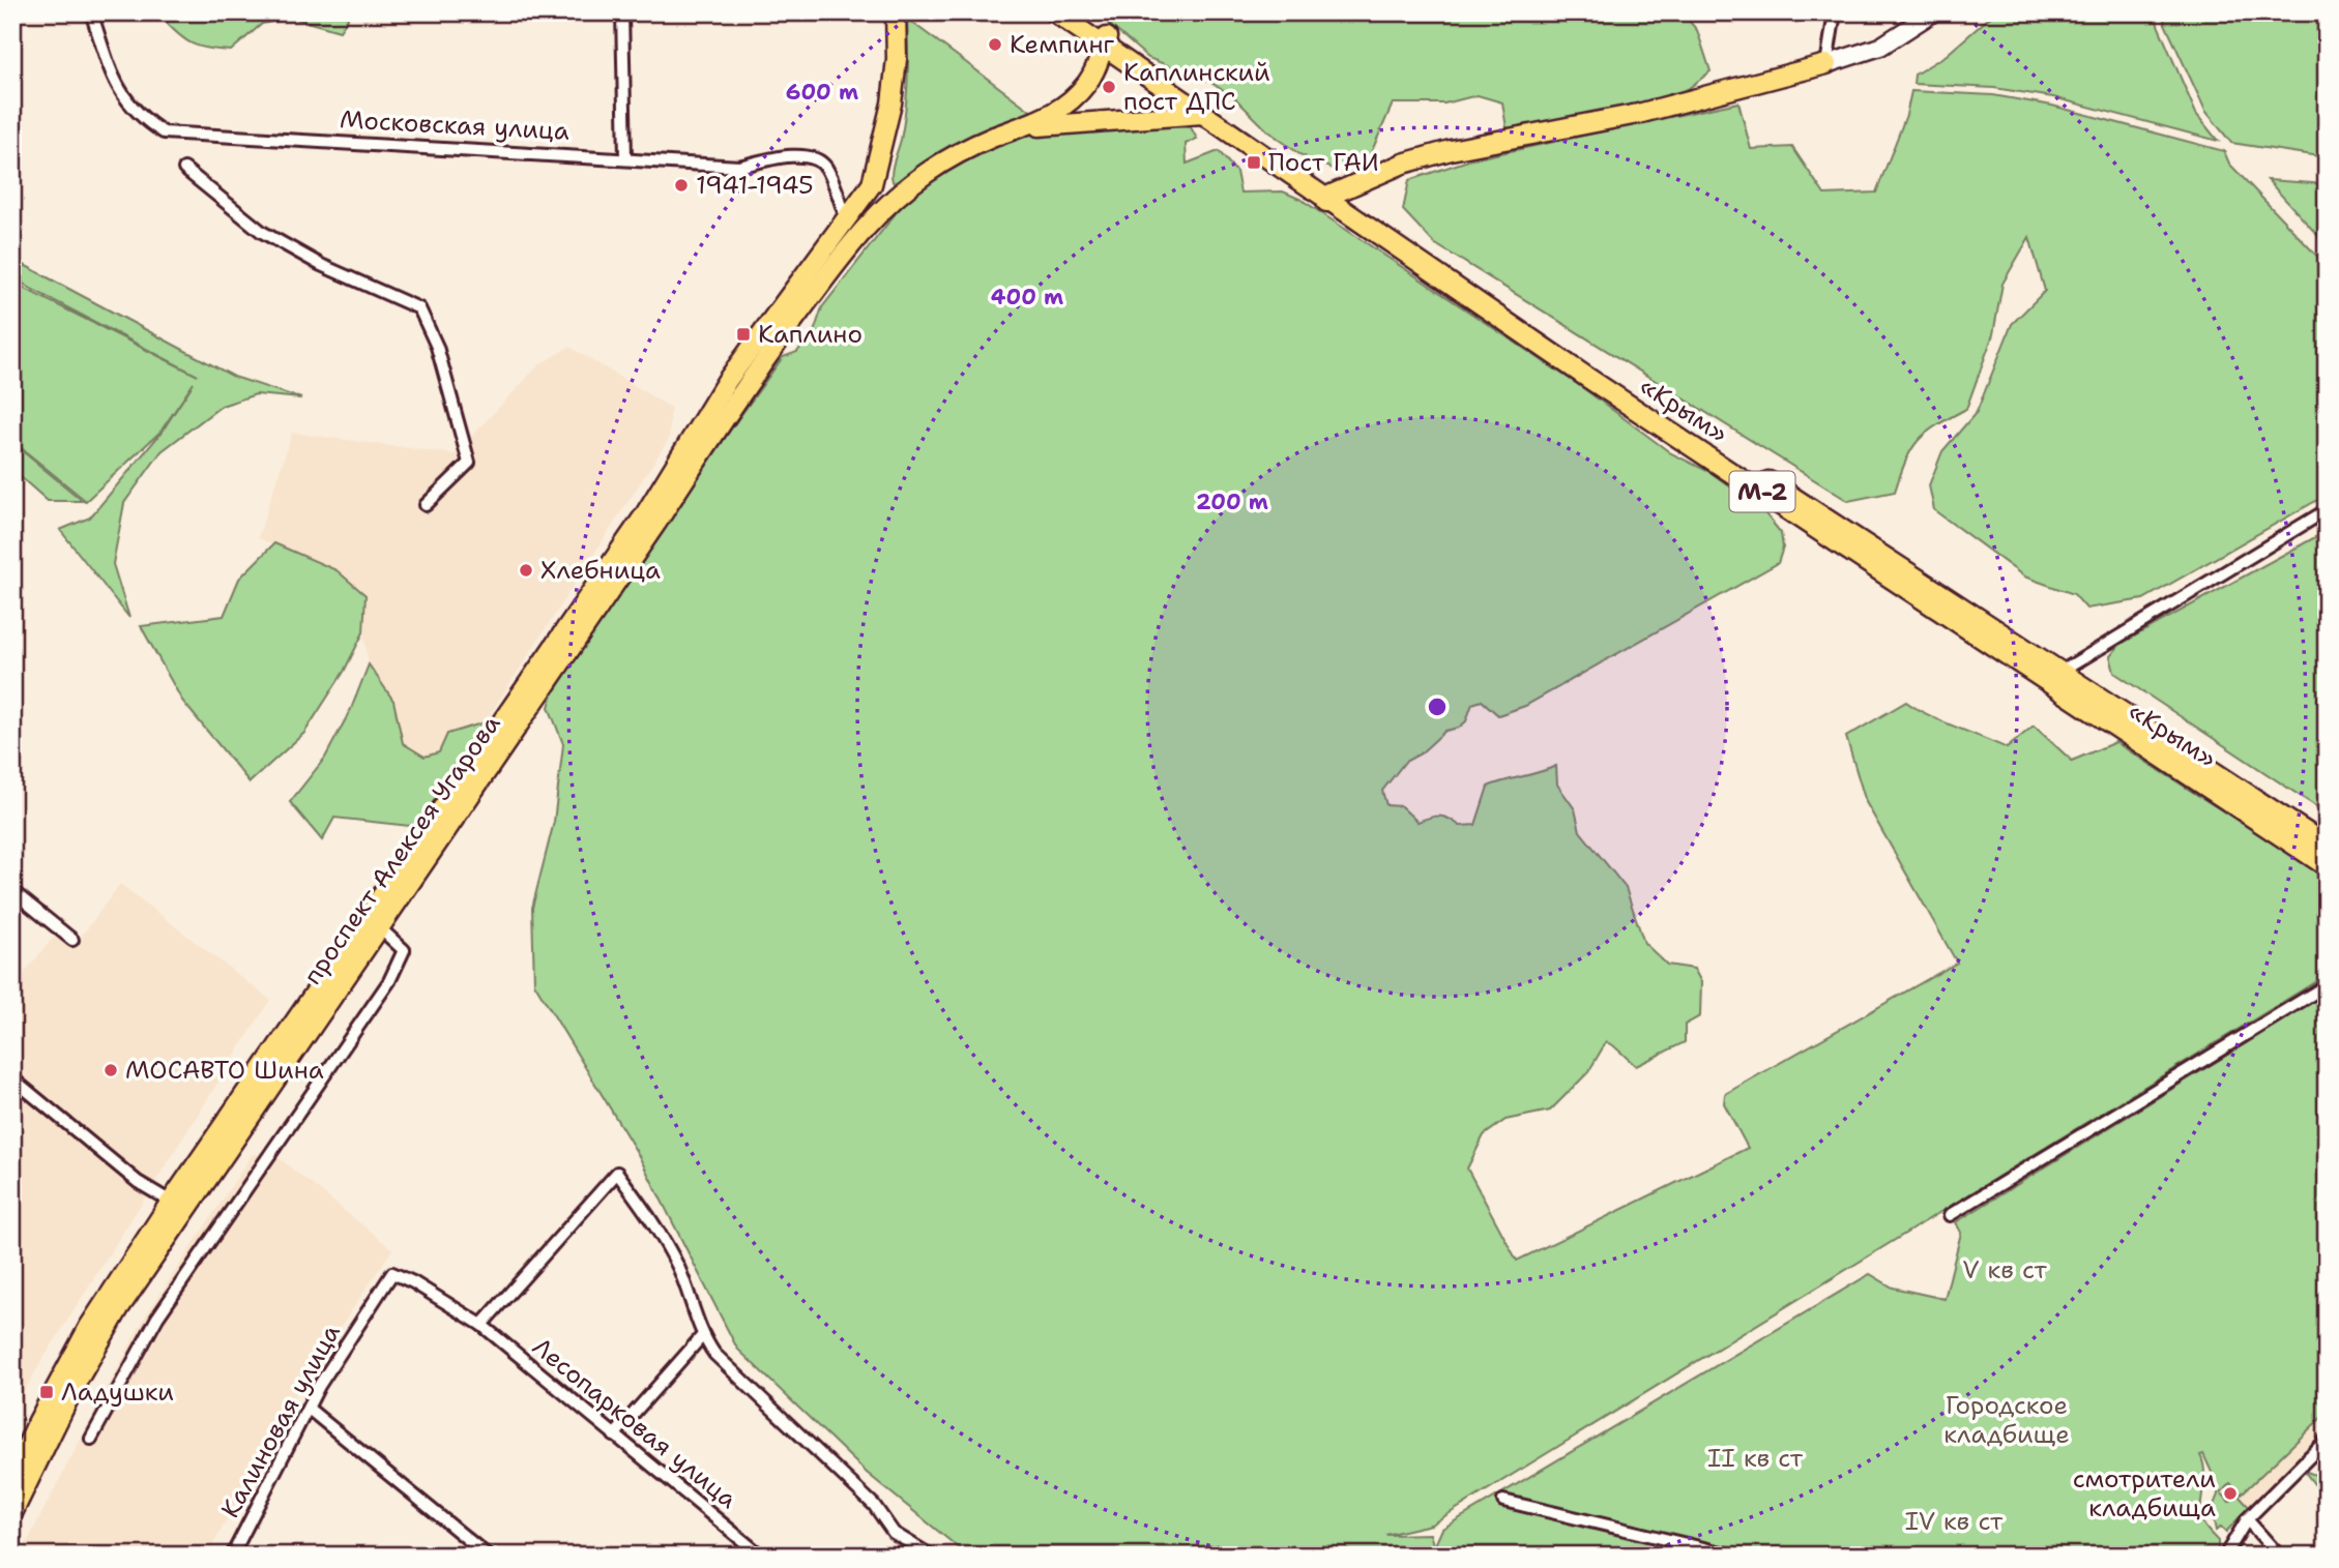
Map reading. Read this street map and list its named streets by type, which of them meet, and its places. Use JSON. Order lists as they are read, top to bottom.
{
  "streets": {
    "main road": ["«Крым»", "М-2", "проспект Алексея Угарова"],
    "street": ["Московская улица", "Калиновая улица", "Лесопарковая улица"]
  },
  "crossings": [
    ["Московская улица", "проспект Алексея Угарова"],
    ["«Крым»", "проспект Алексея Угарова"],
    ["Калиновая улица", "Лесопарковая улица"]
  ],
  "parks": [
    "V кв ст",
    "Городское кладбище",
    "II кв ст",
    "IV кв ст"
  ],
  "places": {
    "other": [
      "Кемпинг",
      "Каплинский пост ДПС",
      "1941-1945",
      "Хлебница",
      "МОСАВТО Шина",
      "смотрители кладбища"
    ],
    "transit": ["Пост ГАИ", "Каплино", "Ладушки"]
  },
  "rings": ["600 m", "400 m", "200 m"]
}
